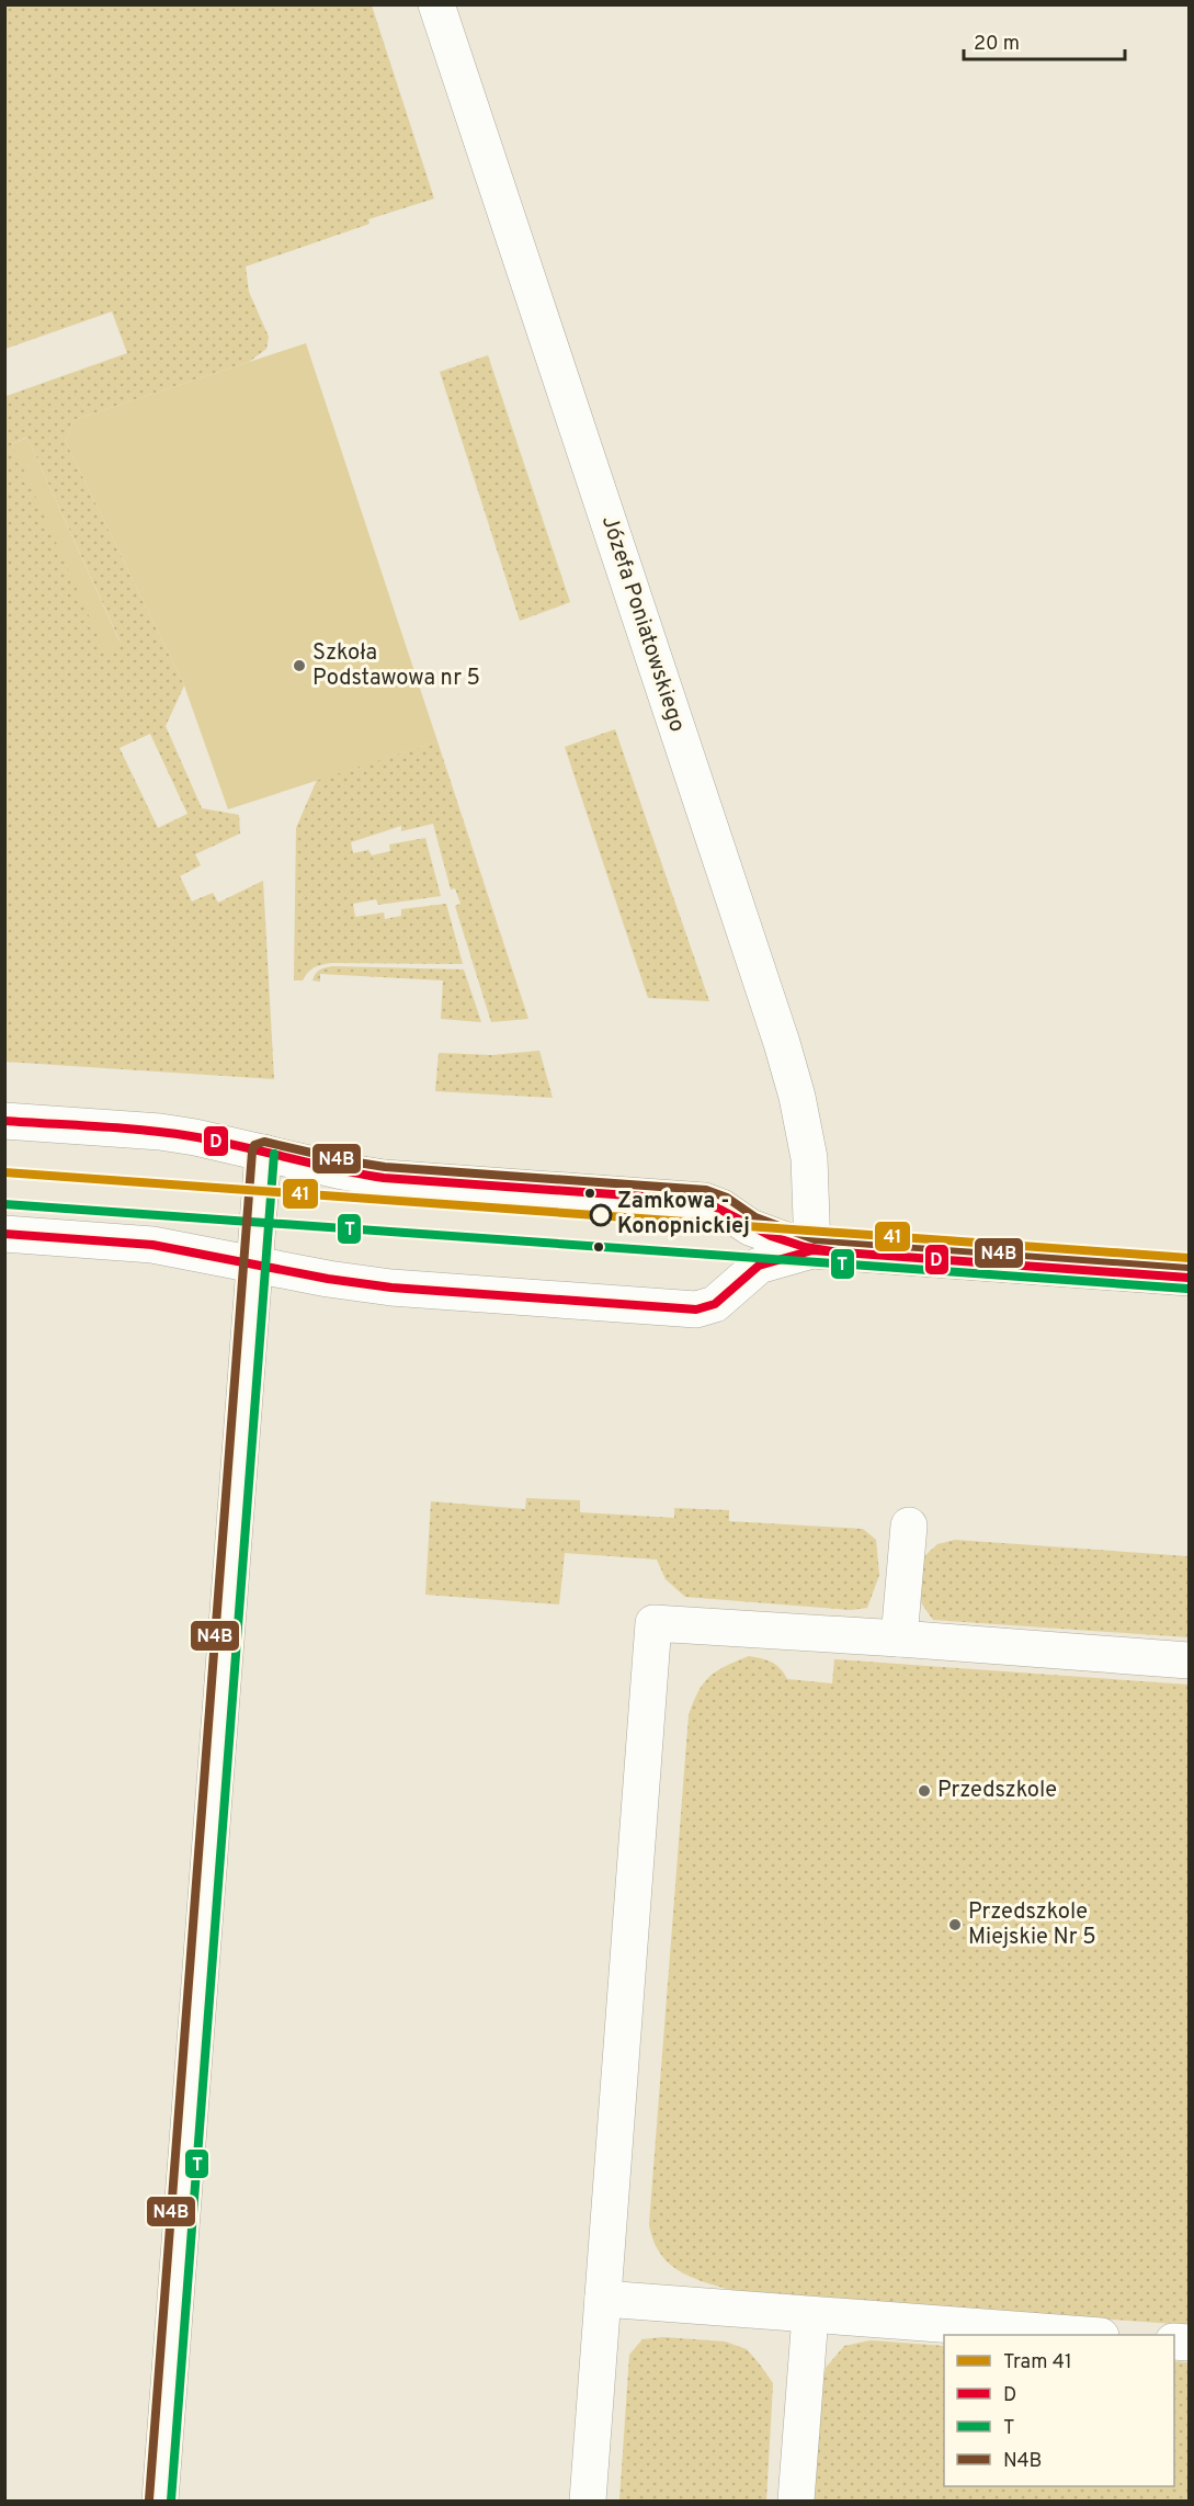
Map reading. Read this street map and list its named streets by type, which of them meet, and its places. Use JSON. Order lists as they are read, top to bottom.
{
  "streets": {
    "street": ["Józefa Poniatowskiego"]
  },
  "places": [
    "Szkoła Podstawowa nr 5",
    "Zamkowa - Konopnickiej",
    "Przedszkole",
    "Przedszkole Miejskie Nr 5"
  ],
  "lines": [
    "transit line D",
    "transit line N4B",
    "transit line T",
    "tram line 41"
  ],
  "legend": [
    "Tram 41",
    "D",
    "T",
    "N4B"
  ],
  "scale_bar": "20 m"
}
